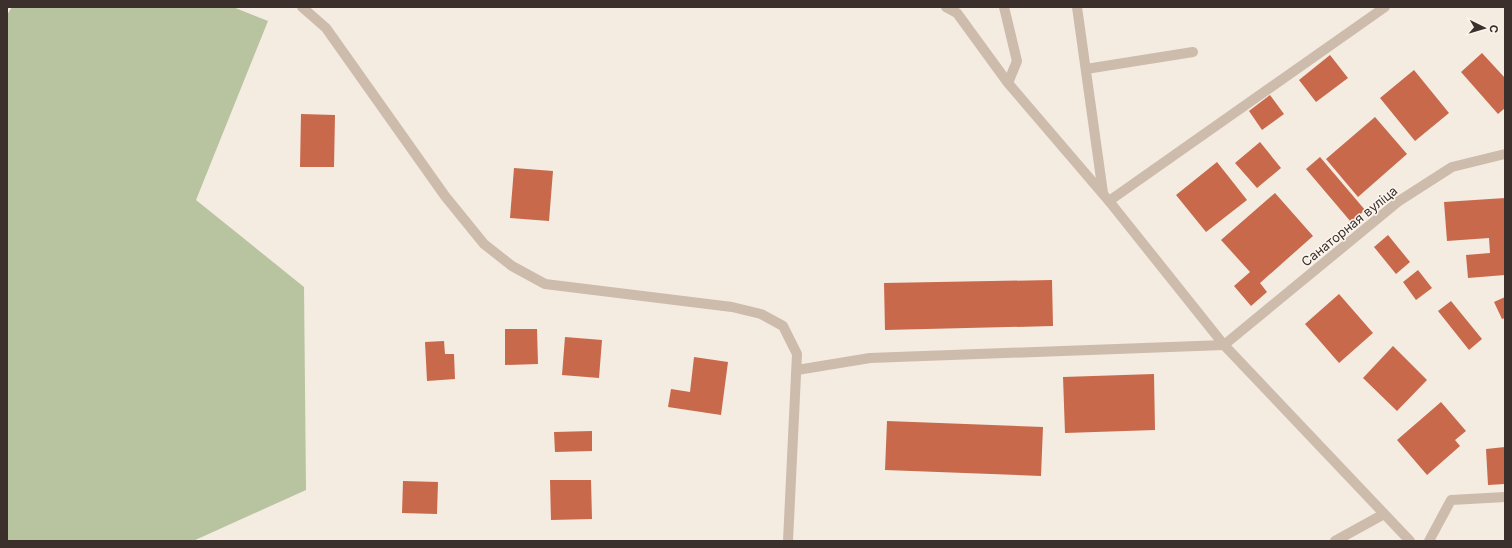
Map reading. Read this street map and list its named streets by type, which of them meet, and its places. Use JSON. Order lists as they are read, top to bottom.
{
  "streets": {
    "street": ["Санаторная вуліца"]
  },
  "north": "right"
}
